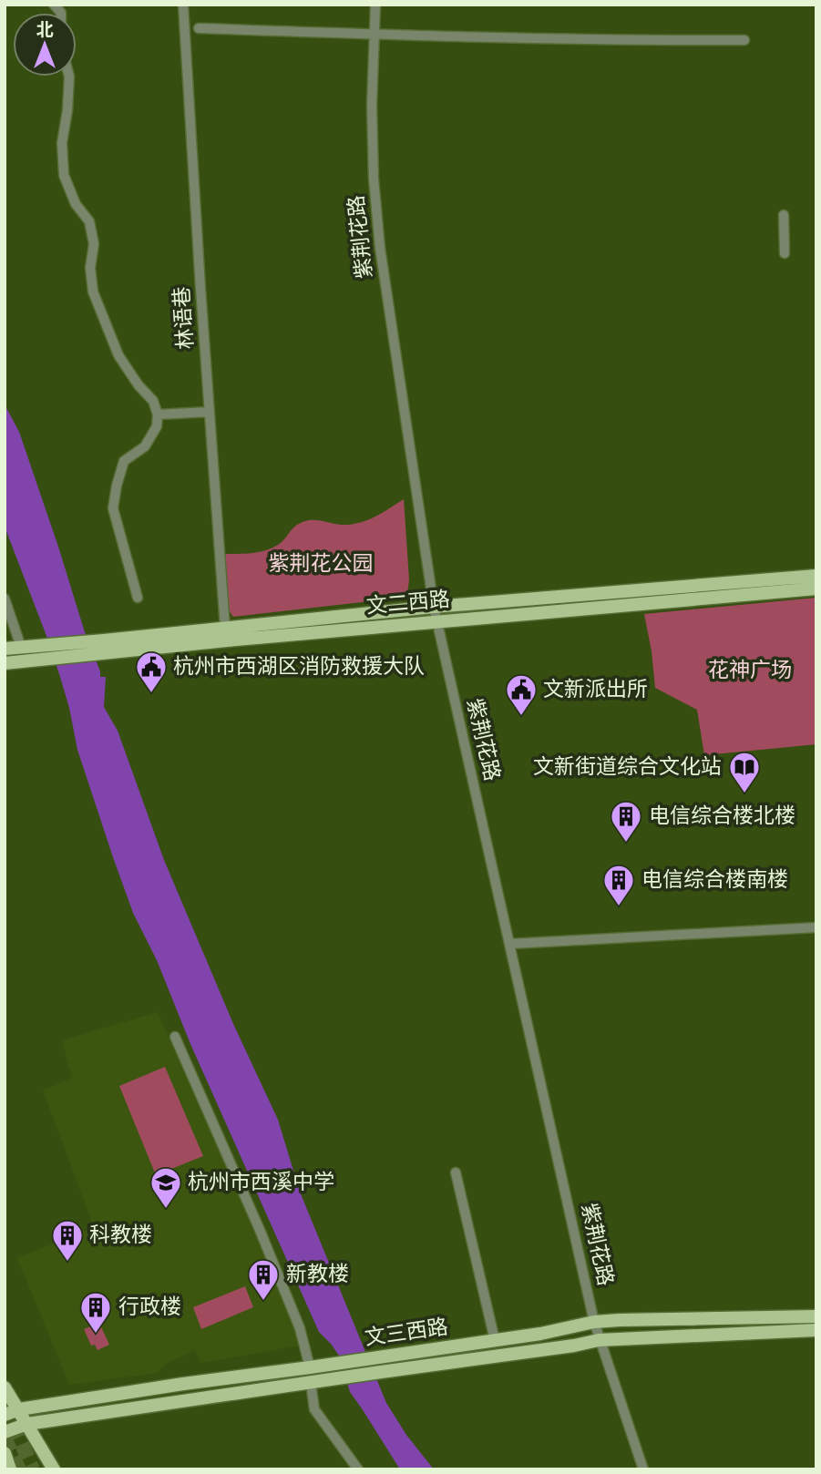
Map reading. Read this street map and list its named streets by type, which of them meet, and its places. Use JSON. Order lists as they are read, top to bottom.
{
  "streets": {
    "main road": ["文二西路", "文三西路"],
    "street": ["紫荆花路", "林语巷"]
  },
  "crossings": [
    ["紫荆花路", "文二西路"],
    ["紫荆花路", "文三西路"],
    ["林语巷", "文二西路"]
  ],
  "parks": ["紫荆花公园", "花神广场"],
  "places": {
    "public building": ["杭州市西湖区消防救援大队", "文新派出所"],
    "library": ["文新街道综合文化站"],
    "building": [
      "电信综合楼北楼",
      "电信综合楼南楼",
      "科教楼",
      "新教楼",
      "行政楼"
    ],
    "school or university": ["杭州市西溪中学"]
  },
  "north": "top"
}
